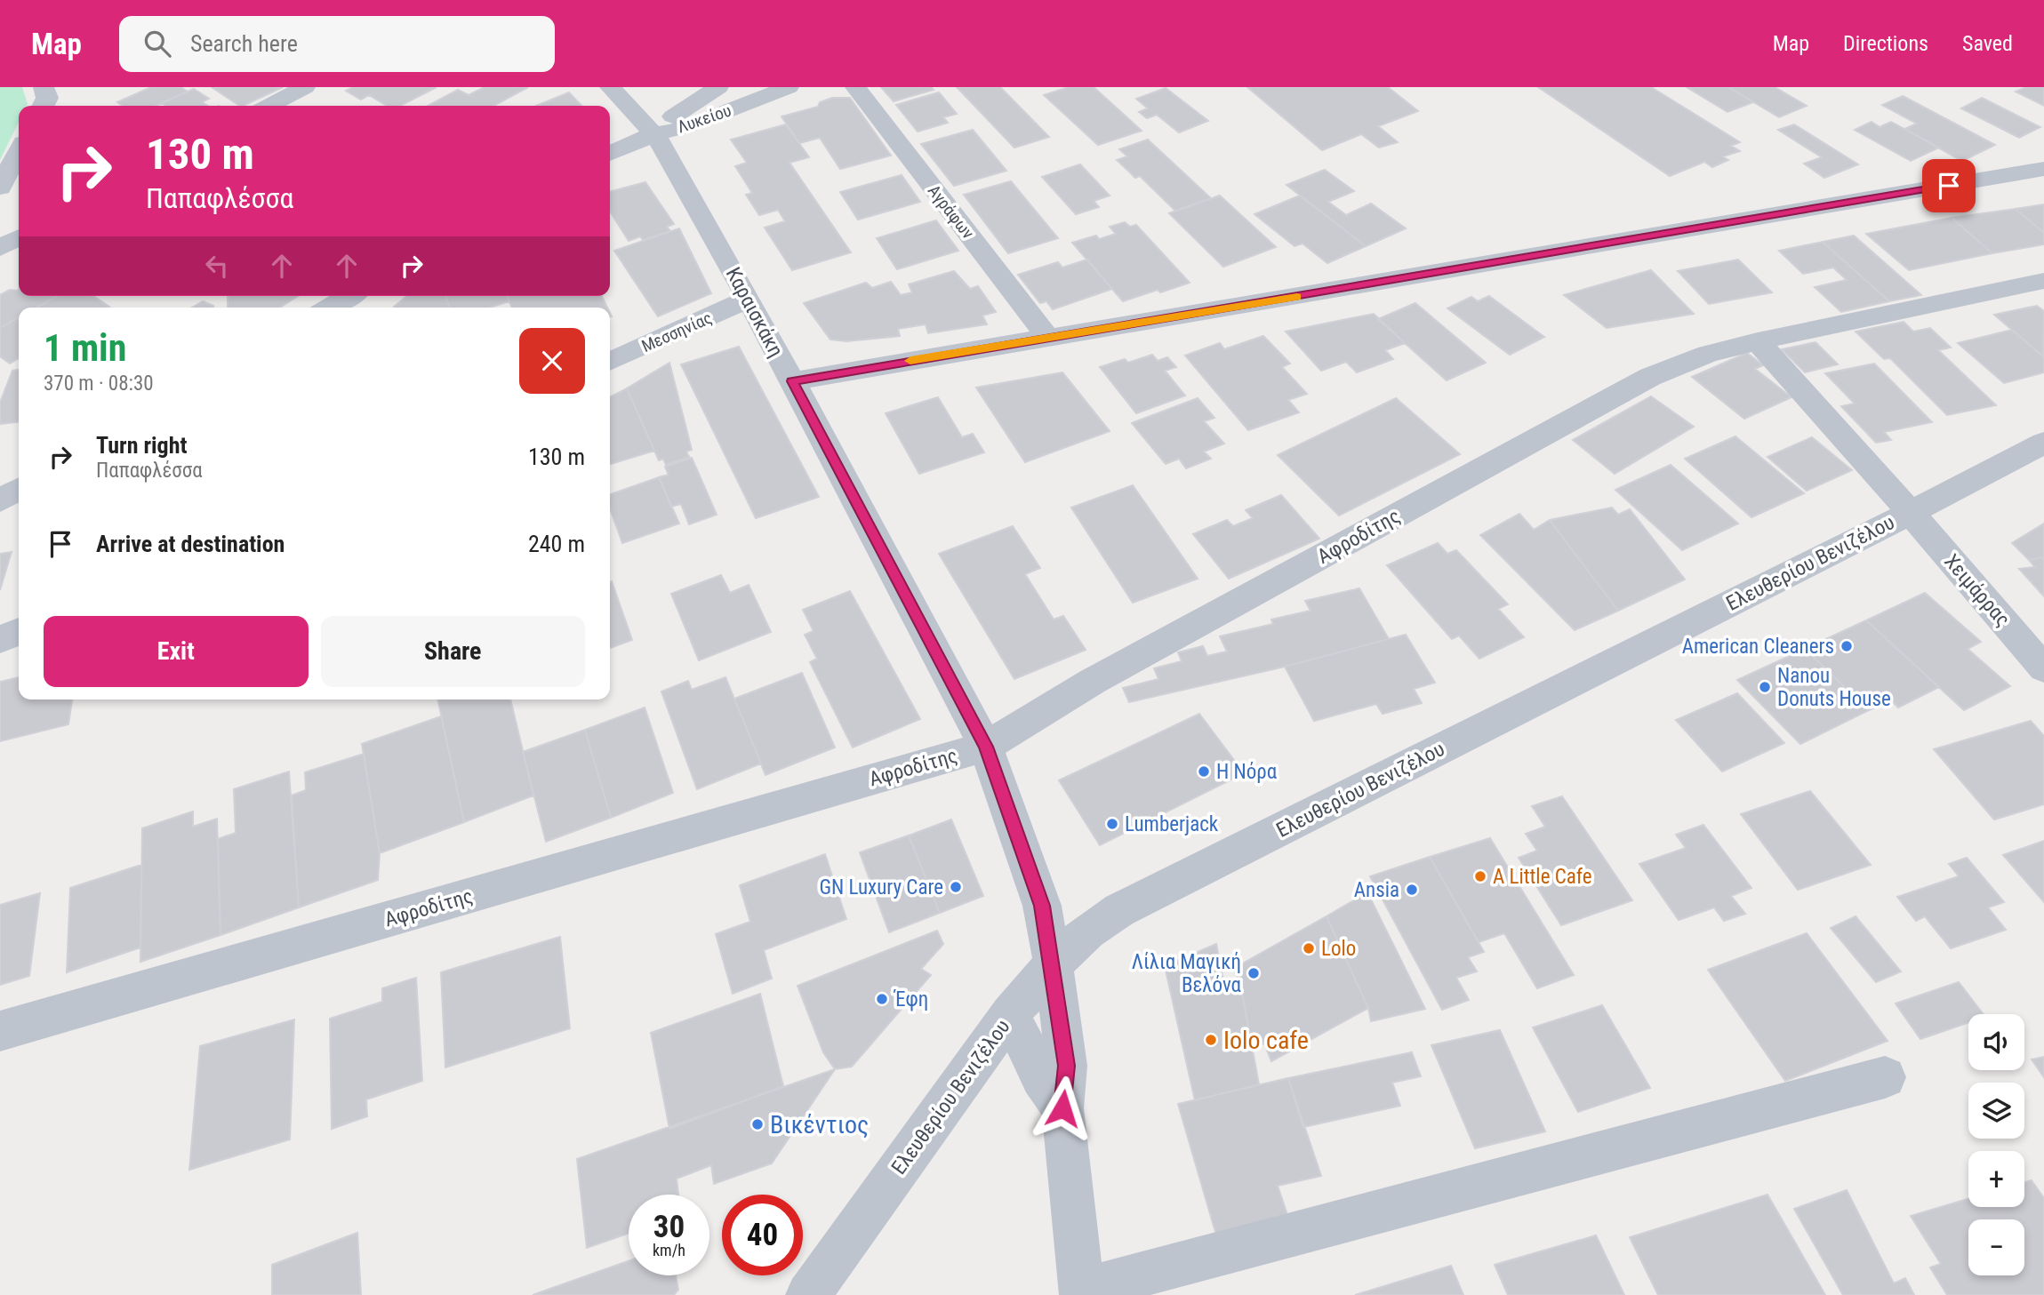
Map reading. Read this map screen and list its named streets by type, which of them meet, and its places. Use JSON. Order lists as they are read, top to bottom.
{
  "streets": {
    "street": [
      "Λυκείου",
      "Αγράφων",
      "Καραισκάκη",
      "Μεσσηνίας",
      "Αφροδίτης",
      "Ελευθερίου Βενιζέλου",
      "Χειμάρρας"
    ]
  },
  "crossings": [
    ["Λυκείου", "Καραισκάκη"],
    ["Καραισκάκη", "Μεσσηνίας"],
    ["Καραισκάκη", "Αφροδίτης"],
    ["Καραισκάκη", "Ελευθερίου Βενιζέλου"],
    ["Αφροδίτης", "Χειμάρρας"],
    ["Ελευθερίου Βενιζέλου", "Χειμάρρας"]
  ],
  "places": [
    "American Cleaners",
    "Nanou Donuts House",
    "Η Νόρα",
    "Lumberjack",
    "A Little Cafe",
    "GN Luxury Care",
    "Ansia",
    "Lolo",
    "Λίλια Μαγική Βελόνα",
    "Έφη",
    "Iolo cafe",
    "Βικέντιος"
  ],
  "page": {
    "header": "Map",
    "search": "Search here",
    "nav": ["Map", "Directions", "Saved"],
    "turn": ["130 m", "Παπαφλέσσα"],
    "heading": ["1 min", "370 m · 08:30"],
    "list": [
      {
        "name": "Turn right",
        "note": "Παπαφλέσσα",
        "value": "130 m"
      },
      {
        "name": "Arrive at destination",
        "value": "240 m"
      }
    ],
    "buttons": ["Exit", "Share"],
    "map_buttons": ["+", "−"],
    "speed": "30 km/h",
    "limit": "40"
  }
}
